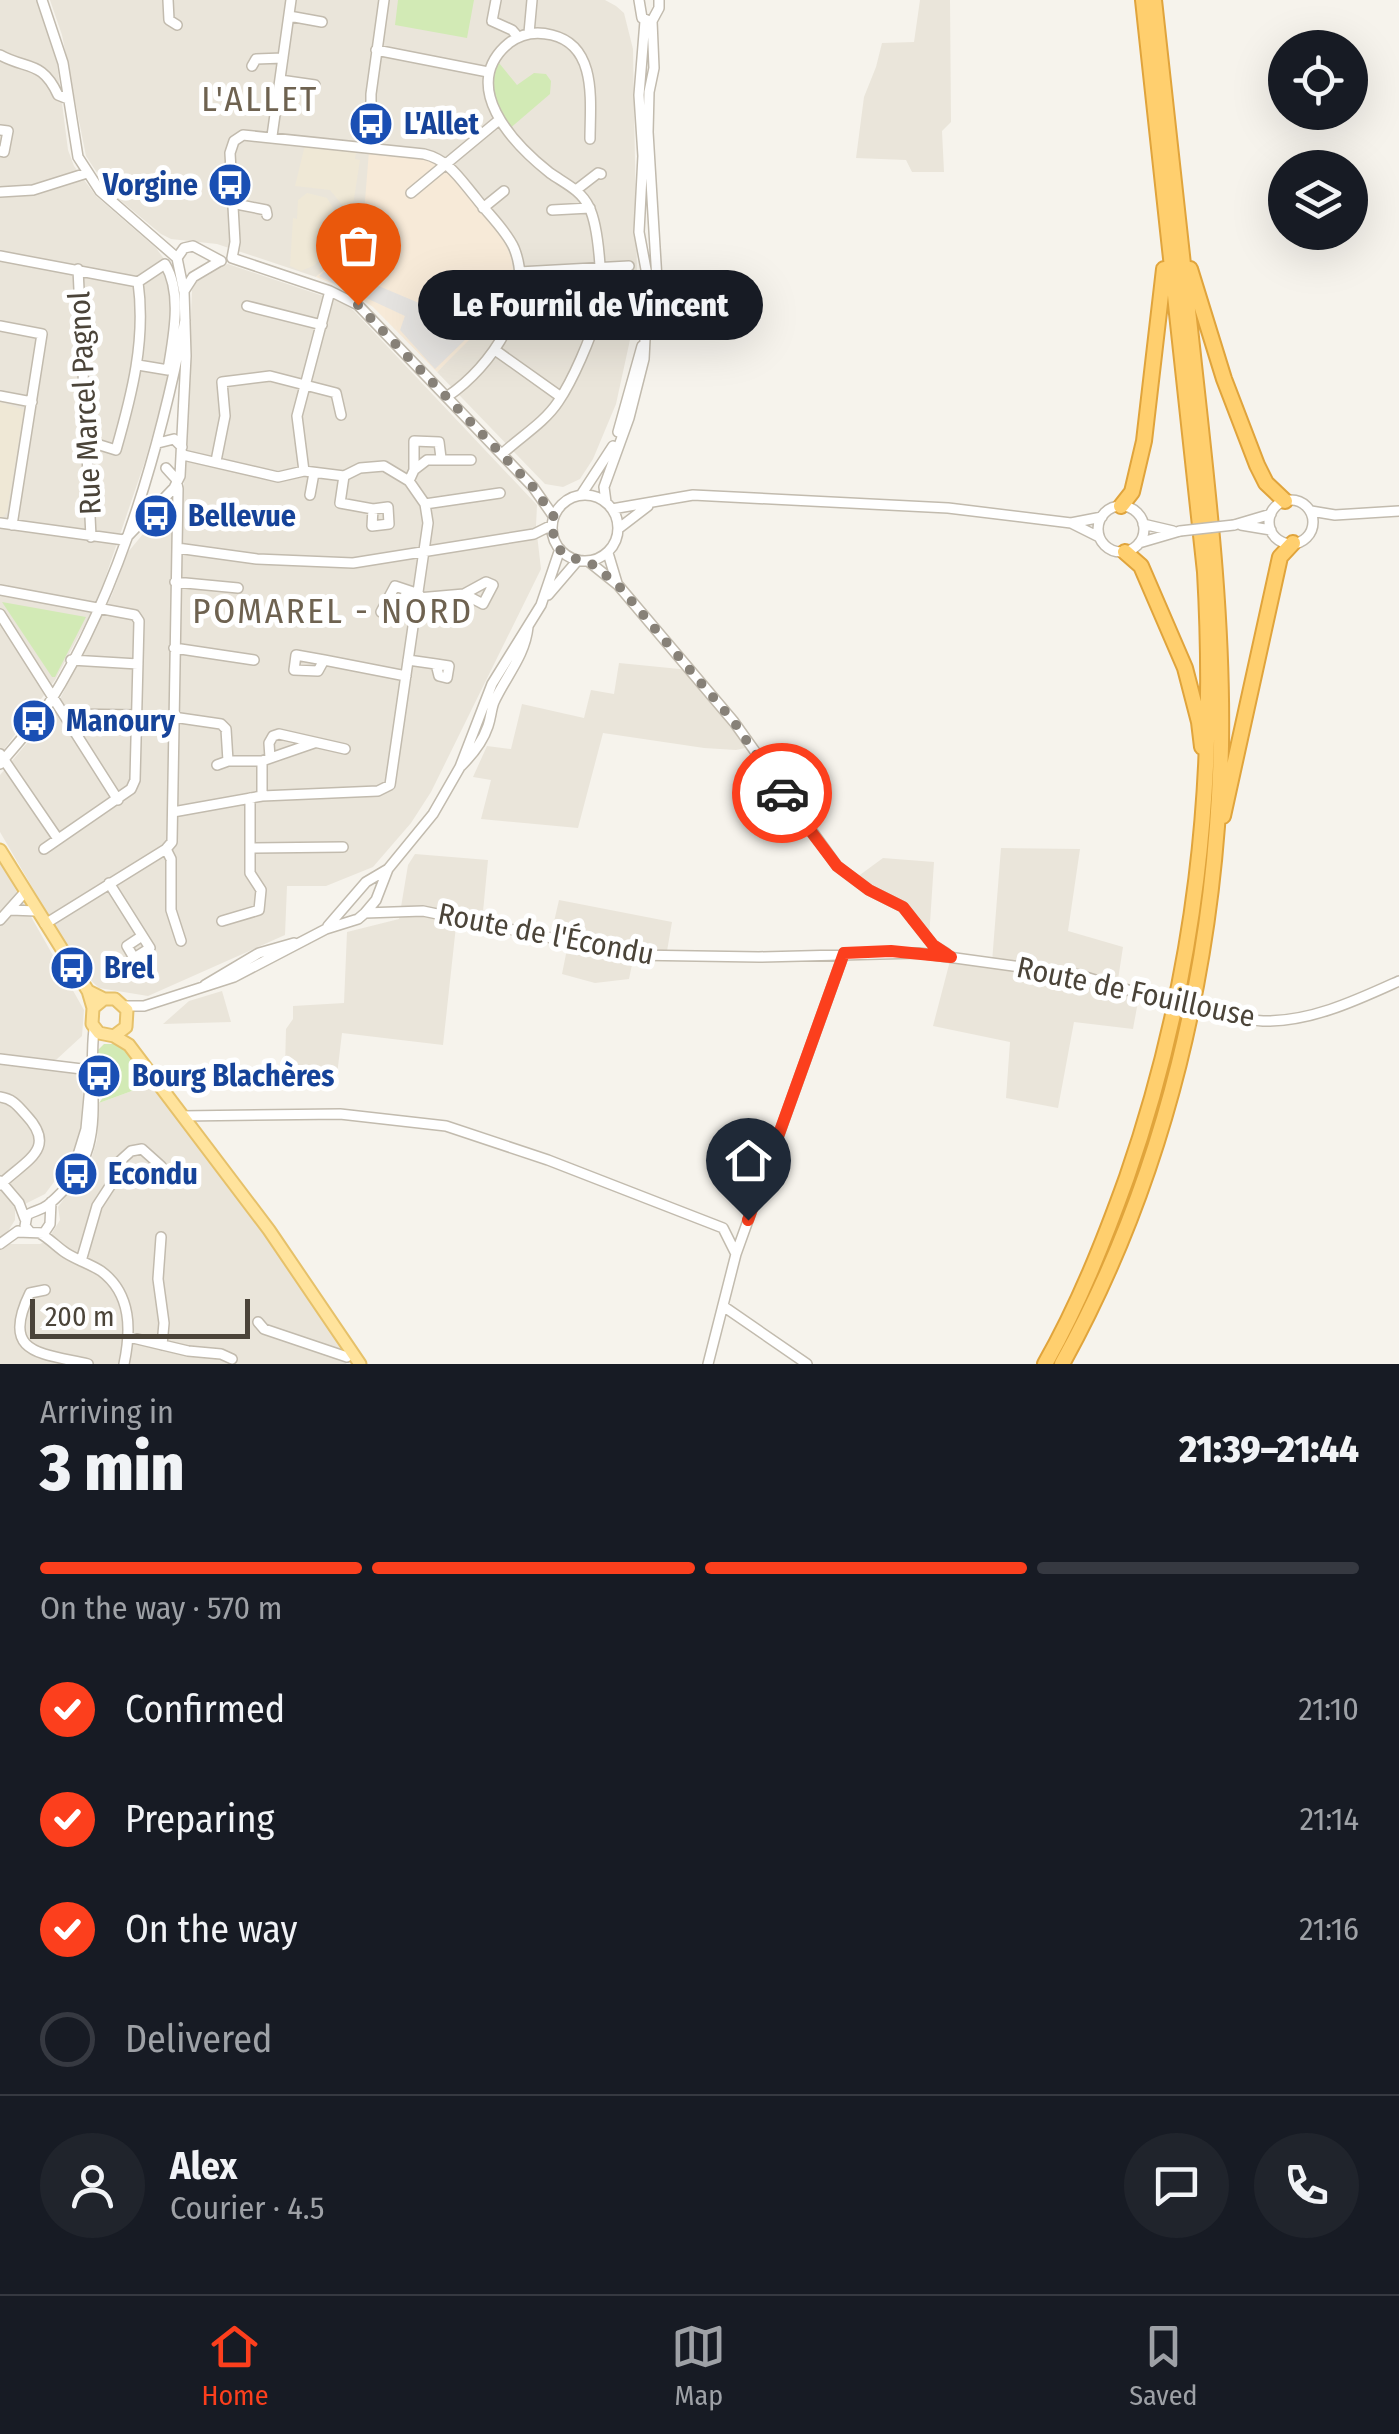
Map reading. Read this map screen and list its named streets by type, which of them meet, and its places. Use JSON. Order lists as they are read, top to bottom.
{
  "streets": {
    "street": ["Rue Marcel Pagnol", "Route de l'Écondu", "Route de Fouillouse"]
  },
  "crossings": [
    ["Route de l'Écondu", "Route de Fouillouse"]
  ],
  "districts": ["L'ALLET", "POMAREL - NORD"],
  "places": {
    "bus stop": [
      "L'Allet",
      "Vorgine",
      "Bellevue",
      "Manoury",
      "Brel",
      "Bourg Blachères",
      "Econdu"
    ],
    "other": ["Le Fournil de Vincent"]
  },
  "scale_bar": "200 m",
  "page": {
    "bubble": "Le Fournil de Vincent",
    "scale": "200 m",
    "heading": ["3 min", "Arriving in", "21:39–21:44"],
    "panel": ["Alex", "Courier · 4.5"],
    "bar": "On the way · 570 m",
    "list": [
      ["Confirmed", "21:10"],
      ["Preparing", "21:14"],
      ["On the way", "21:16"],
      "Delivered"
    ],
    "tabs": ["Home", "Map", "Saved"]
  }
}
